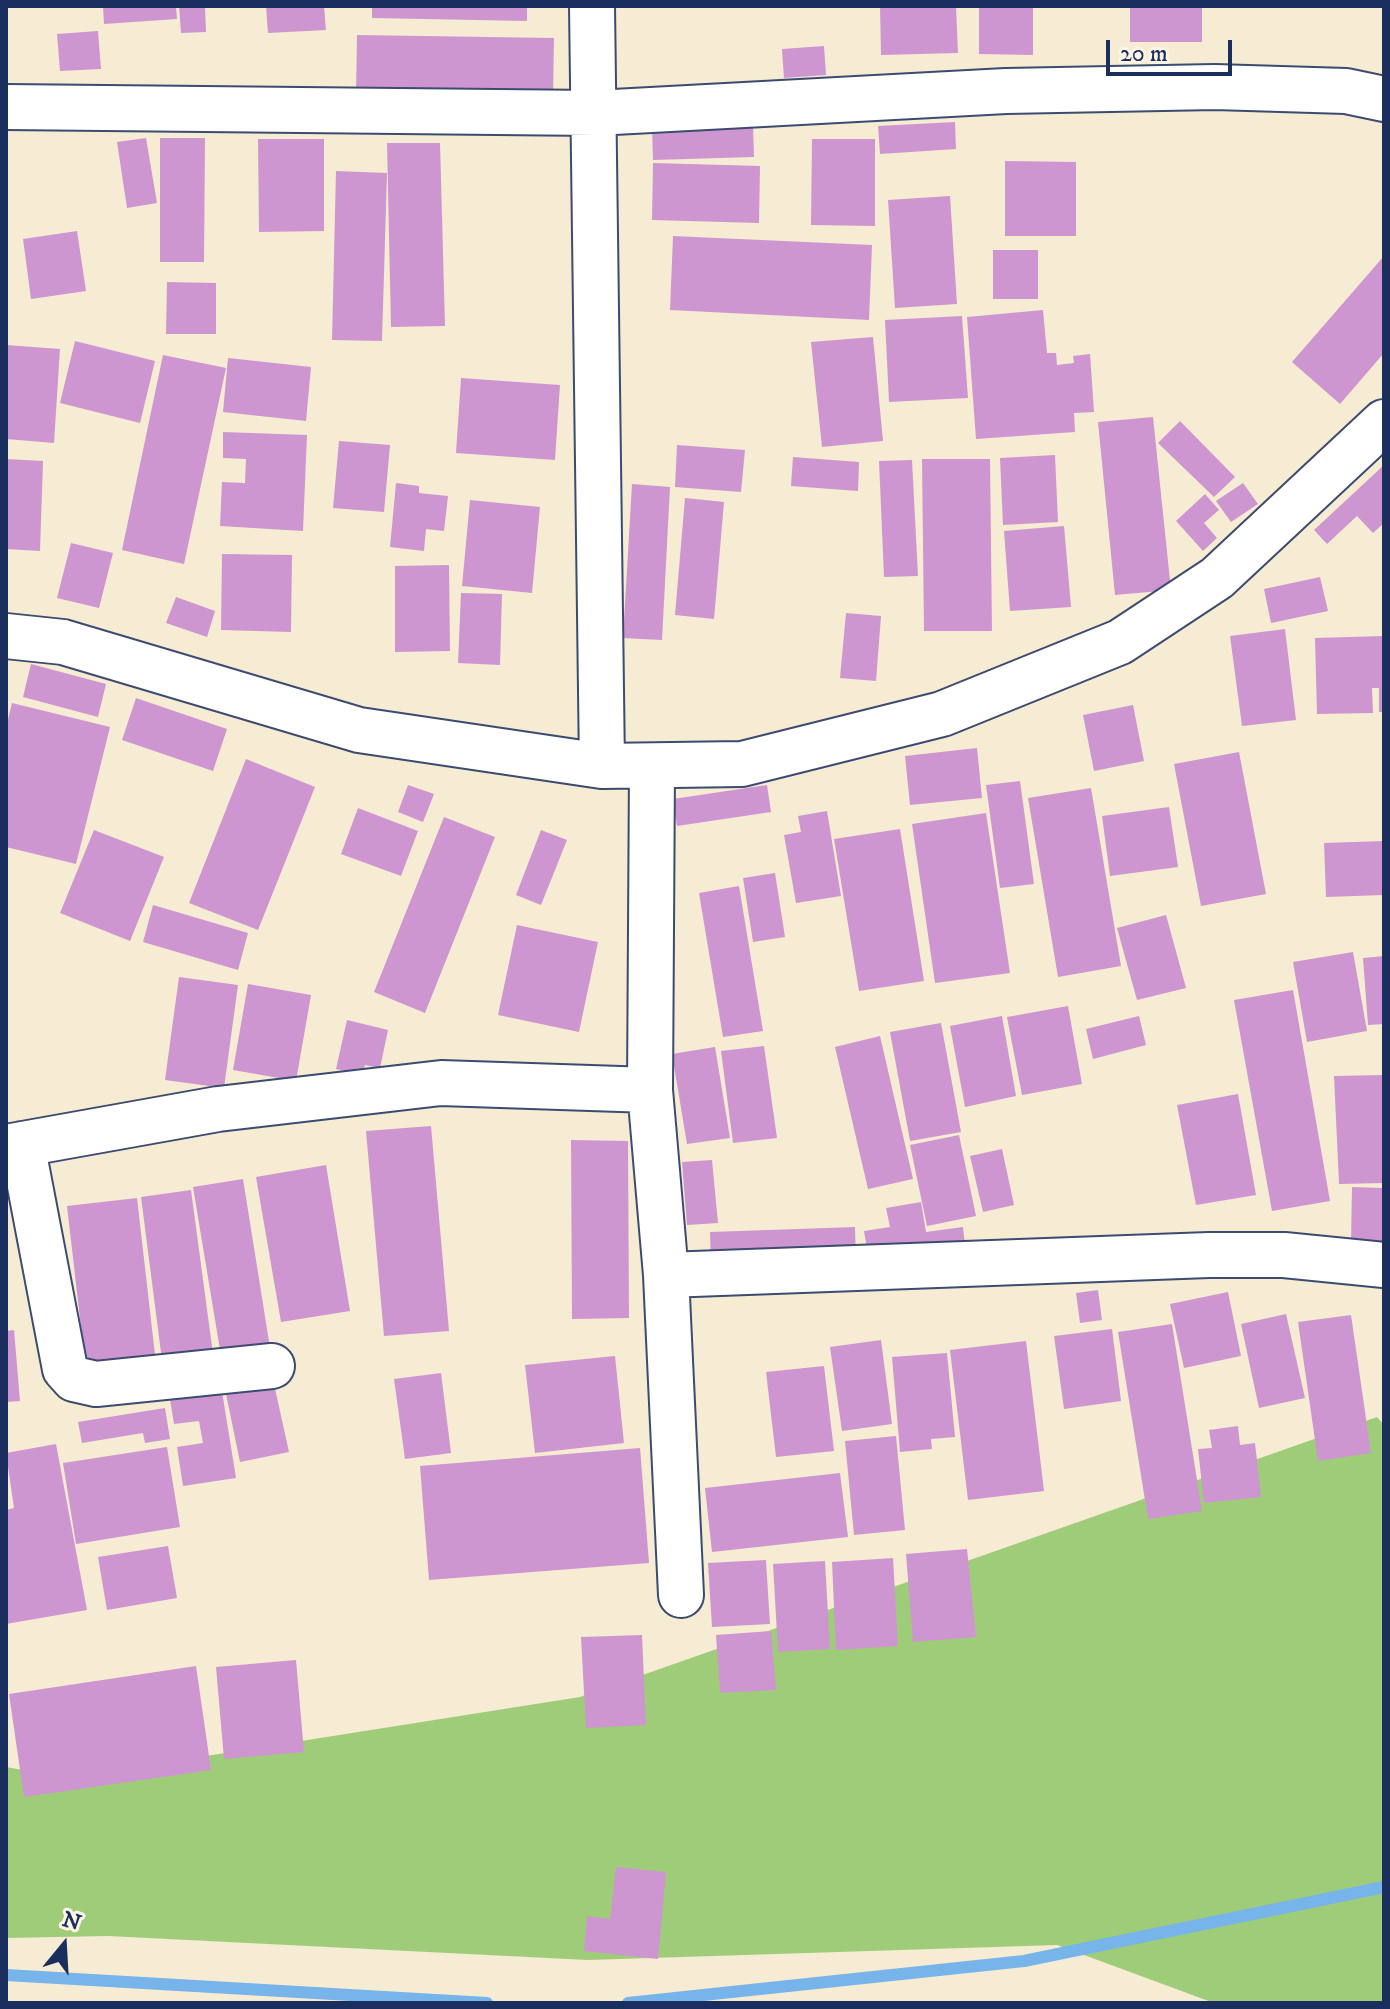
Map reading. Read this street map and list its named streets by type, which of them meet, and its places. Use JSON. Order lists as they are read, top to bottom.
{
  "scale_bar": "20 m",
  "north": "top"
}
